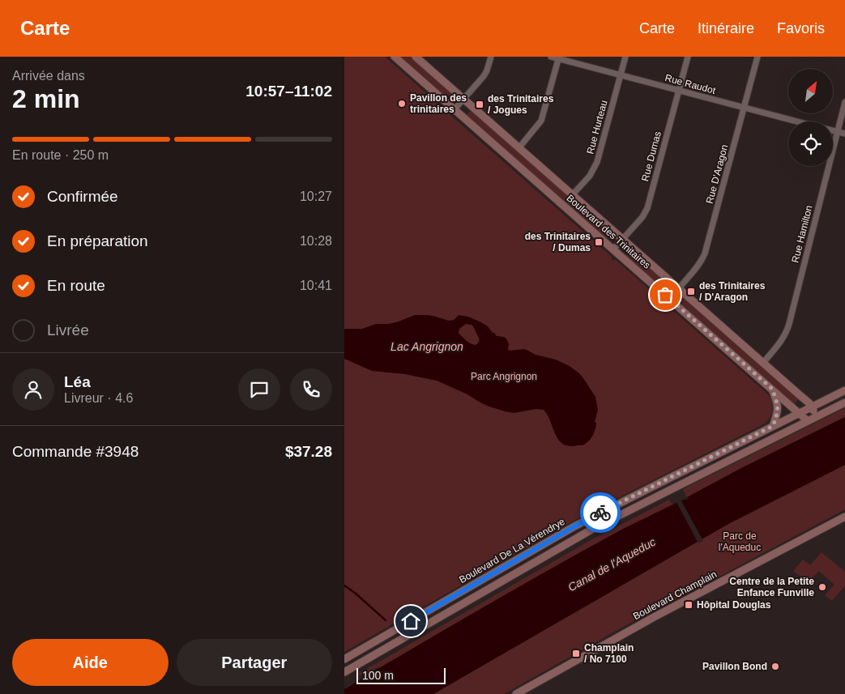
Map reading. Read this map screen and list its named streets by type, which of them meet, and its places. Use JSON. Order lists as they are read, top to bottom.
{
  "streets": {
    "main road": ["Boulevard des Trinitaires", "Boulevard De La Vérendrye", "Boulevard Champlain"],
    "street": [
      "Rue Raudot",
      "Rue Hurteau",
      "Rue Dumas",
      "Rue D'Aragon",
      "Rue Hamilton"
    ]
  },
  "crossings": [
    ["Rue Raudot", "Rue Hurteau"],
    ["Rue Raudot", "Rue Dumas"],
    ["Rue Raudot", "Rue D'Aragon"],
    ["Rue Raudot", "Rue Hamilton"],
    ["Rue Hurteau", "Boulevard des Trinitaires"],
    ["Rue Dumas", "Boulevard des Trinitaires"],
    ["Rue D'Aragon", "Boulevard des Trinitaires"],
    ["Boulevard des Trinitaires", "Rue Hamilton"],
    ["Boulevard des Trinitaires", "Boulevard De La Vérendrye"]
  ],
  "water": ["Lac Angrignon", "Canal de l'Aqueduc"],
  "parks": ["Parc Angrignon", "Parc de l'Aqueduc"],
  "places": {
    "other": ["Pavillon des trinitaires", "Centre de la Petite Enfance Funville", "Pavillon Bond"],
    "transit": [
      "des Trinitaires / Jogues",
      "des Trinitaires / Dumas",
      "des Trinitaires / D'Aragon",
      "Hôpital Douglas",
      "Champlain / No 7100"
    ]
  },
  "scale_bar": "100 m",
  "north": "top right",
  "page": {
    "header": "Carte",
    "nav": ["Carte", "Itinéraire", "Favoris"],
    "heading": ["2 min", "Arrivée dans", "10:57–11:02"],
    "panel": [
      "Léa",
      "Livreur · 4.6",
      "Commande #3948",
      "$37.28"
    ],
    "bar": "En route · 250 m",
    "list": [
      ["Confirmée", "10:27"],
      ["En préparation", "10:28"],
      ["En route", "10:41"],
      "Livrée"
    ],
    "buttons": ["Aide", "Partager"],
    "scale": "100 m"
  }
}
